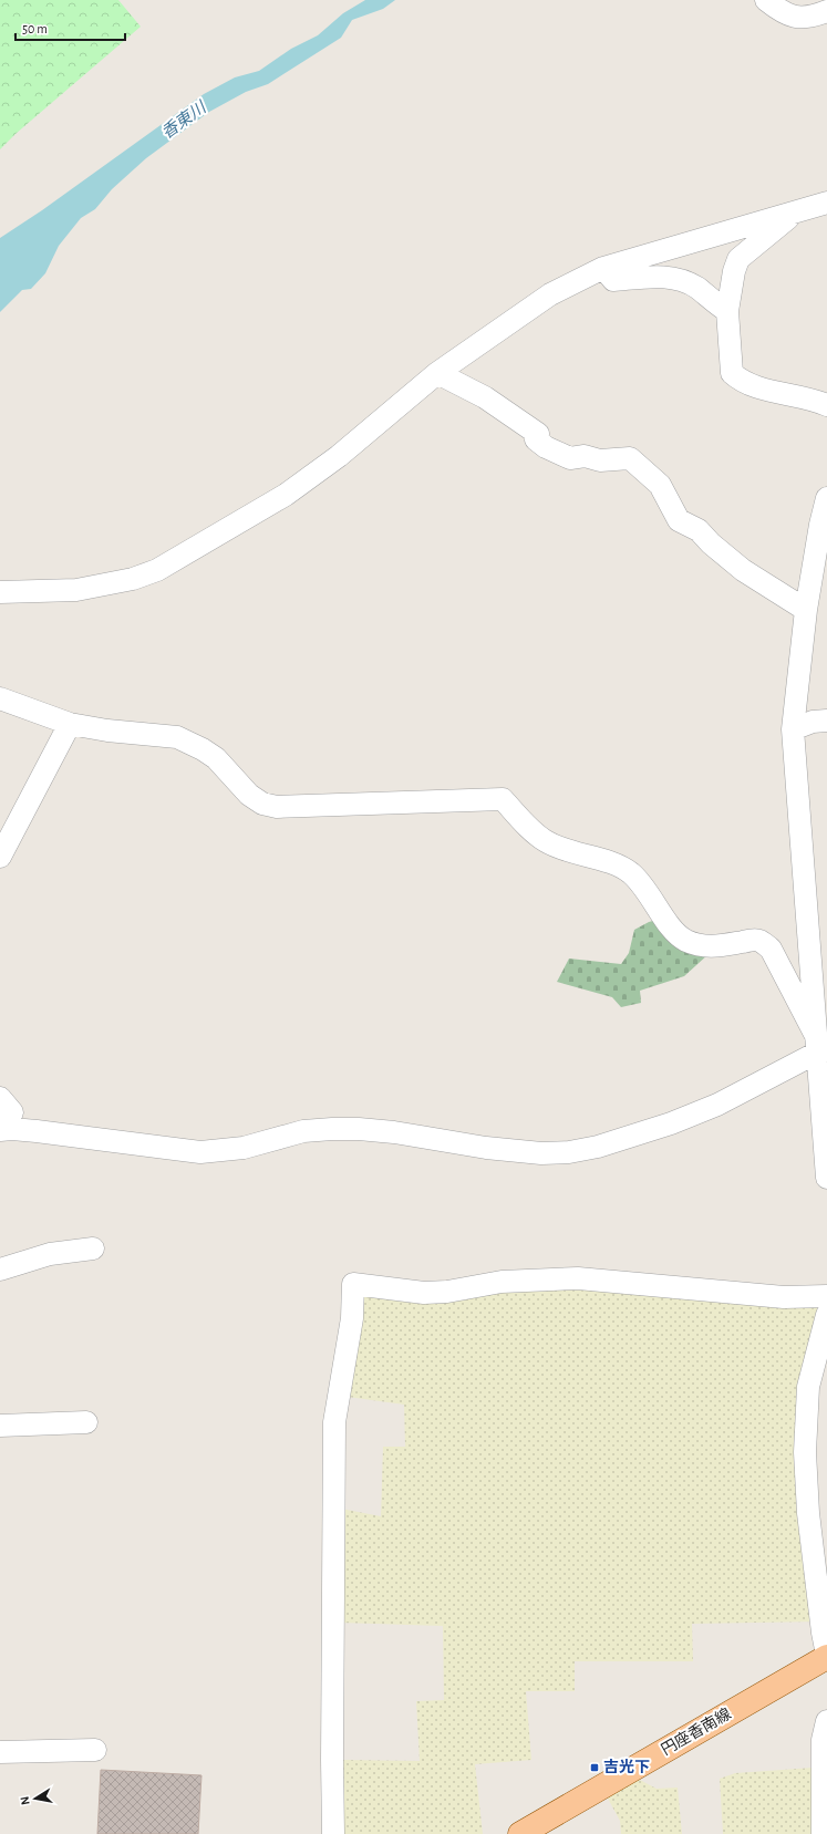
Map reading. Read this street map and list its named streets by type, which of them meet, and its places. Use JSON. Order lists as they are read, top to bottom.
{
  "streets": {
    "main road": ["円座香南線"]
  },
  "water": ["香東川"],
  "places": {
    "transit": ["吉光下"]
  },
  "scale_bar": "50 m",
  "north": "left"
}
